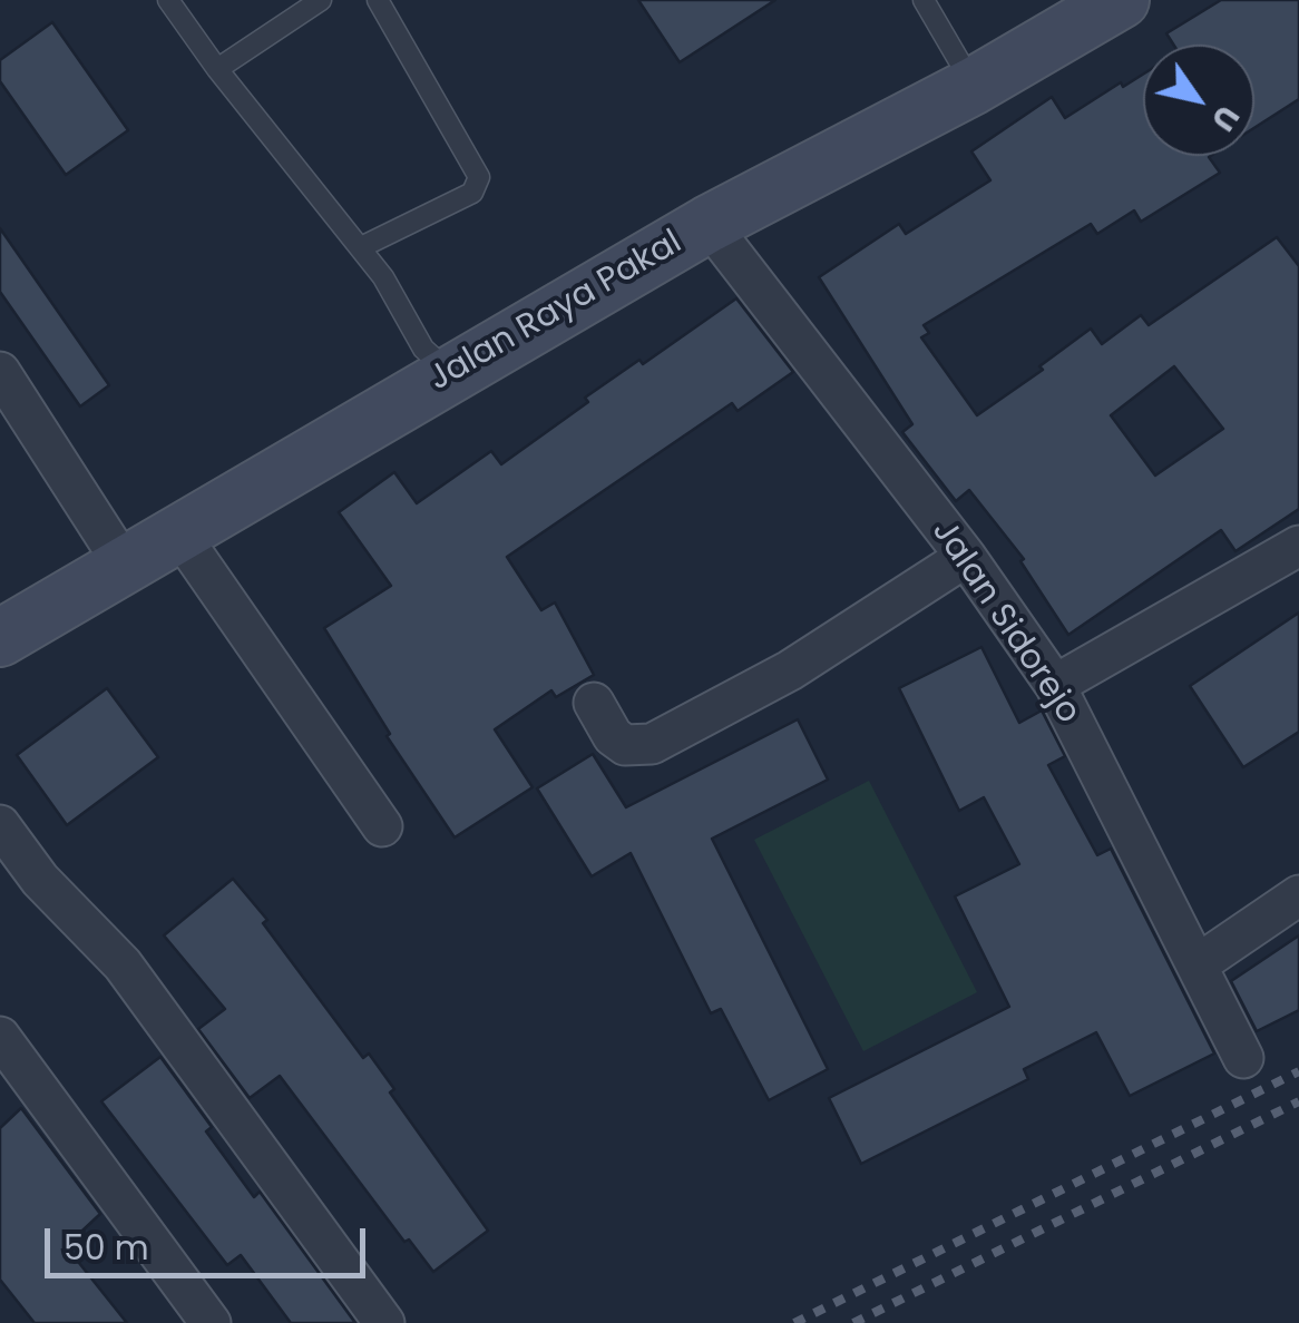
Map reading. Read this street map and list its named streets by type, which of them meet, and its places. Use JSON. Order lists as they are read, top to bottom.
{
  "streets": {
    "main road": ["Jalan Raya Pakal"],
    "street": ["Jalan Sidorejo"]
  },
  "crossings": [
    ["Jalan Raya Pakal", "Jalan Sidorejo"]
  ],
  "scale_bar": "50 m",
  "north": "bottom right"
}
